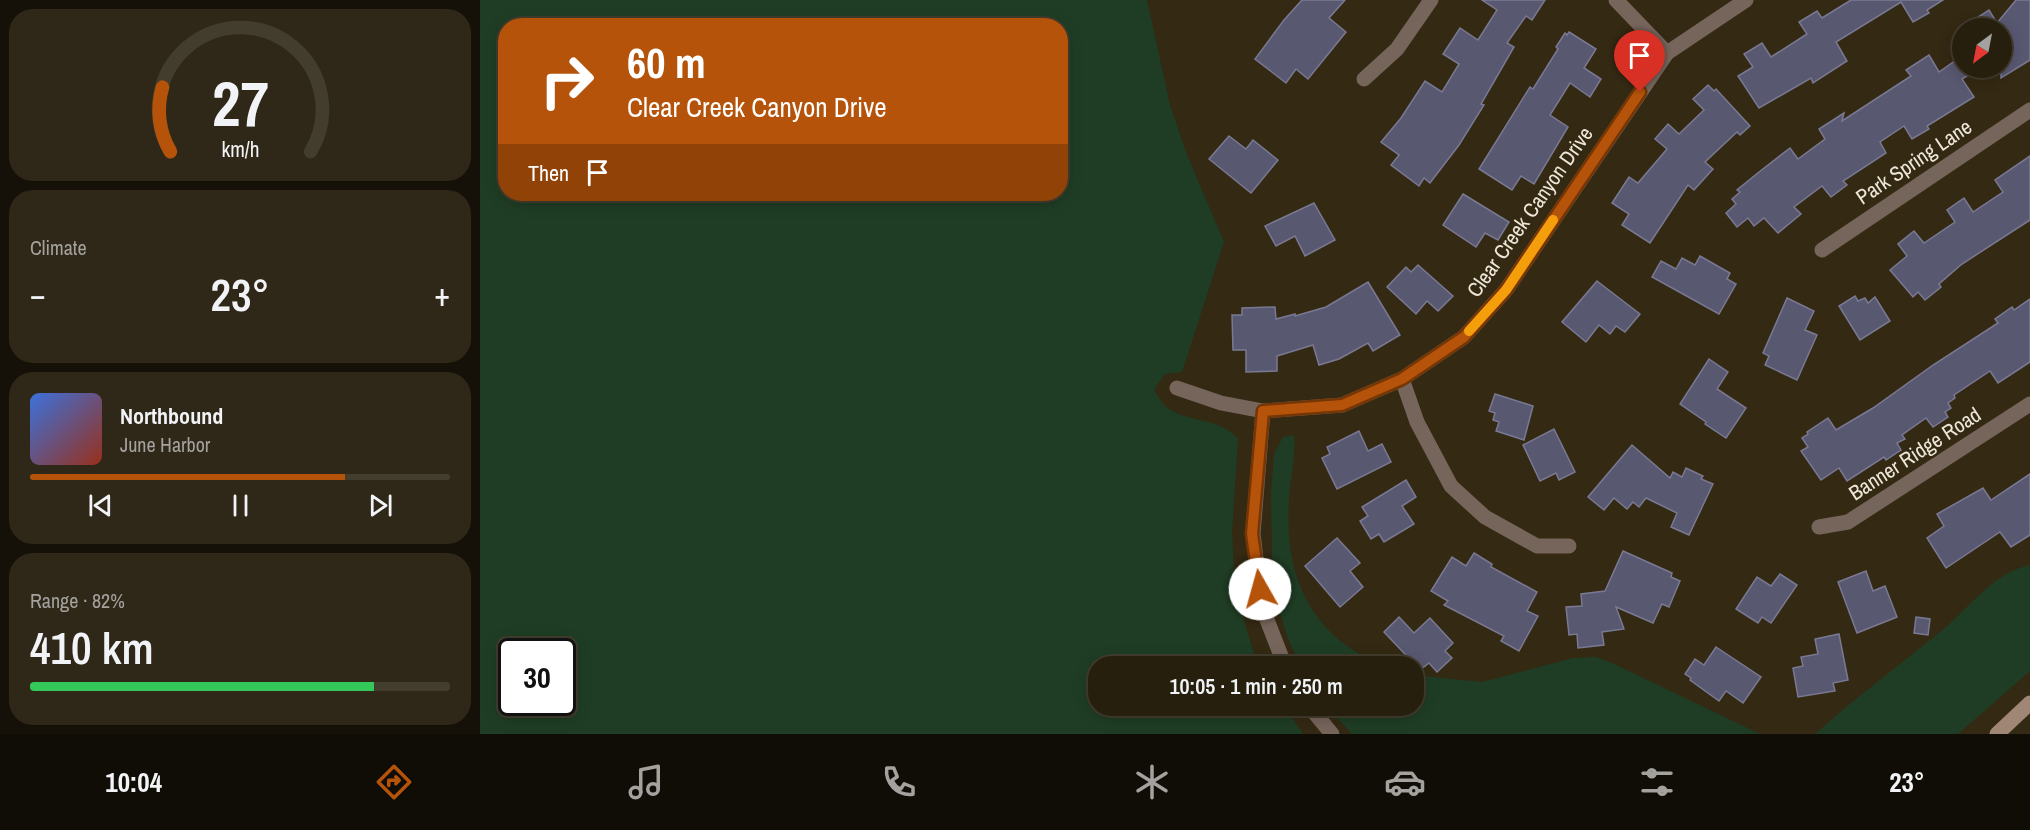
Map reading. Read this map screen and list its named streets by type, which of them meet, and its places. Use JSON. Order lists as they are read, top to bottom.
{
  "streets": {
    "street": ["Park Spring Lane", "Clear Creek Canyon Drive", "Banner Ridge Road"]
  },
  "north": "bottom left",
  "page": {
    "turn": ["60 m", "Clear Creek Canyon Drive"],
    "then": "Then",
    "tile": [
      "Climate",
      ["Range · 82%", "410 km"]
    ],
    "heat": ["−", "23°", "+"],
    "song": ["Northbound", "June Harbor"],
    "limit": "30",
    "trip": "10:05 · 1 min · 250 m",
    "tabs": ["10:04", "23°"],
    "gauge": ["27", "km/h"]
  }
}
